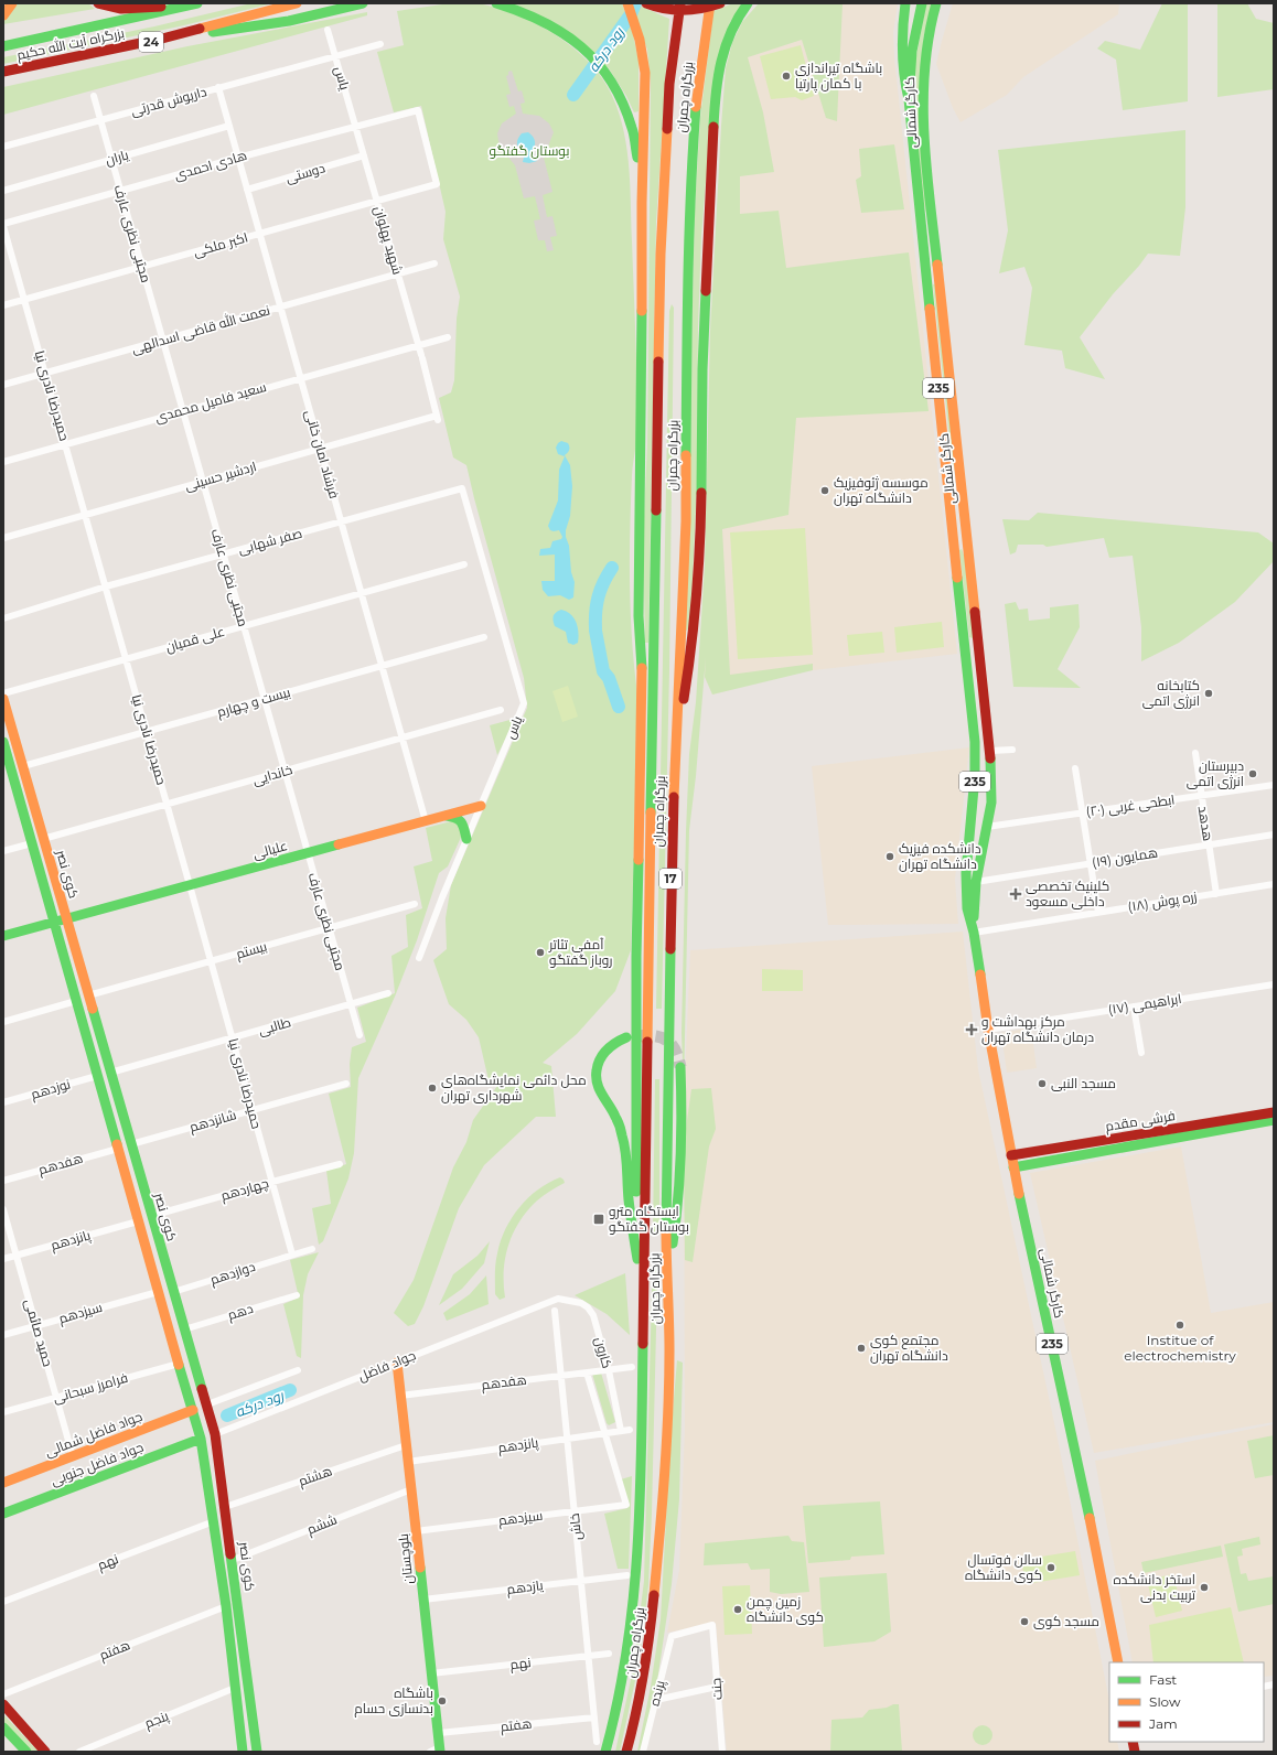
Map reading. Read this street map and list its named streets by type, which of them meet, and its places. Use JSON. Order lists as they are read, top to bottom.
{
  "streets": {
    "main road": [
      "24",
      "بزرگراه آیت الله حکیم",
      "بزرگراه چمران",
      "کارگر شمالی",
      "235",
      "علیالی",
      "کوی نصر",
      "17",
      "فرشی مقدم",
      "جواد فاضل شمالی",
      "جواد فاضل جنوبی",
      "بلوچستان"
    ],
    "street": [
      "یاس",
      "داریوش قدرتی",
      "یاران",
      "هادی احمدی",
      "دوستی",
      "مجتبی نظری عارف",
      "شهید پهلوان",
      "اکبر ملکی",
      "نعمت الله قاضی اسدالهی",
      "حمیدرضا نادری نیا",
      "سعید فامیل محمدی",
      "فرشاد امان خانی",
      "اردشیر حسینی",
      "صفر شهابی",
      "علی قمیان",
      "بیست و چهارم",
      "خاندایی",
      "ابطحی غربی (۲۰)",
      "هدهد",
      "همایون (۱۹)",
      "زره پوش (۱۸)",
      "بیستم",
      "ابراهیمی (۱۷)",
      "طالبی",
      "نوزدهم",
      "شانزدهم",
      "هفدهم",
      "چهاردهم",
      "پانزدهم",
      "دوازدهم",
      "دهم",
      "سیزدهم",
      "حمید صائمی",
      "کارون",
      "جواد فاضل",
      "فرامرز سبحانی",
      "هشتم",
      "ششم",
      "خاش",
      "نهم",
      "یازدهم",
      "هفتم",
      "جنت",
      "پرنده",
      "پنجم"
    ]
  },
  "crossings": [
    ["یاس", "داریوش قدرتی"],
    ["یاس", "هادی احمدی"],
    ["یاس", "شهید پهلوان"],
    ["یاس", "صفر شهابی"],
    ["یاس", "علیالی"],
    ["داریوش قدرتی", "مجتبی نظری عارف"],
    ["داریوش قدرتی", "فرشاد امان خانی"],
    ["کارگر شمالی", "ابطحی غربی (۲۰)"],
    ["کارگر شمالی", "همایون (۱۹)"],
    ["کارگر شمالی", "زره پوش (۱۸)"],
    ["کارگر شمالی", "ابراهیمی (۱۷)"],
    ["کارگر شمالی", "فرشی مقدم"],
    ["یاران", "مجتبی نظری عارف"],
    ["یاران", "فرشاد امان خانی"],
    ["هادی احمدی", "مجتبی نظری عارف"],
    ["هادی احمدی", "شهید پهلوان"],
    ["هادی احمدی", "اکبر ملکی"],
    ["هادی احمدی", "حمیدرضا نادری نیا"],
    ["هادی احمدی", "فرشاد امان خانی"],
    ["دوستی", "شهید پهلوان"],
    ["دوستی", "فرشاد امان خانی"],
    ["مجتبی نظری عارف", "اکبر ملکی"],
    ["مجتبی نظری عارف", "نعمت الله قاضی اسدالهی"],
    ["مجتبی نظری عارف", "سعید فامیل محمدی"],
    ["مجتبی نظری عارف", "اردشیر حسینی"],
    ["مجتبی نظری عارف", "صفر شهابی"],
    ["مجتبی نظری عارف", "علی قمیان"],
    ["مجتبی نظری عارف", "بیست و چهارم"],
    ["مجتبی نظری عارف", "خاندایی"],
    ["مجتبی نظری عارف", "علیالی"],
    ["مجتبی نظری عارف", "بیستم"],
    ["مجتبی نظری عارف", "طالبی"],
    ["شهید پهلوان", "اکبر ملکی"],
    ["شهید پهلوان", "نعمت الله قاضی اسدالهی"],
    ["شهید پهلوان", "سعید فامیل محمدی"],
    ["شهید پهلوان", "اردشیر حسینی"],
    ["اکبر ملکی", "حمیدرضا نادری نیا"],
    ["اکبر ملکی", "فرشاد امان خانی"],
    ["نعمت الله قاضی اسدالهی", "حمیدرضا نادری نیا"],
    ["نعمت الله قاضی اسدالهی", "فرشاد امان خانی"],
    ["حمیدرضا نادری نیا", "سعید فامیل محمدی"],
    ["حمیدرضا نادری نیا", "اردشیر حسینی"],
    ["حمیدرضا نادری نیا", "صفر شهابی"],
    ["حمیدرضا نادری نیا", "علی قمیان"],
    ["حمیدرضا نادری نیا", "بیست و چهارم"],
    ["حمیدرضا نادری نیا", "خاندایی"],
    ["حمیدرضا نادری نیا", "علیالی"],
    ["حمیدرضا نادری نیا", "بیستم"],
    ["حمیدرضا نادری نیا", "طالبی"],
    ["حمیدرضا نادری نیا", "شانزدهم"],
    ["حمیدرضا نادری نیا", "چهاردهم"],
    ["حمیدرضا نادری نیا", "دوازدهم"],
    ["سعید فامیل محمدی", "فرشاد امان خانی"],
    ["فرشاد امان خانی", "اردشیر حسینی"],
    ["فرشاد امان خانی", "صفر شهابی"],
    ["فرشاد امان خانی", "علی قمیان"],
    ["فرشاد امان خانی", "بیست و چهارم"],
    ["فرشاد امان خانی", "خاندایی"],
    ["فرشاد امان خانی", "علیالی"],
    ["بیست و چهارم", "کوی نصر"],
    ["خاندایی", "کوی نصر"],
    ["ابطحی غربی (۲۰)", "هدهد"],
    ["هدهد", "همایون (۱۹)"],
    ["هدهد", "زره پوش (۱۸)"],
    ["علیالی", "کوی نصر"],
    ["کوی نصر", "بیستم"],
    ["کوی نصر", "طالبی"],
    ["کوی نصر", "نوزدهم"],
    ["کوی نصر", "شانزدهم"],
    ["کوی نصر", "هفدهم"],
    ["کوی نصر", "چهاردهم"],
    ["کوی نصر", "پانزدهم"],
    ["کوی نصر", "دوازدهم"],
    ["کوی نصر", "دهم"],
    ["کوی نصر", "سیزدهم"],
    ["کوی نصر", "جواد فاضل"],
    ["کوی نصر", "فرامرز سبحانی"],
    ["کوی نصر", "جواد فاضل شمالی"],
    ["کوی نصر", "جواد فاضل جنوبی"],
    ["کوی نصر", "هشتم"],
    ["کوی نصر", "ششم"],
    ["کوی نصر", "نهم"],
    ["کوی نصر", "هفتم"],
    ["کوی نصر", "پنجم"],
    ["هفدهم", "کارون"],
    ["هفدهم", "خاش"],
    ["هفدهم", "بلوچستان"],
    ["پانزدهم", "حمید صائمی"],
    ["پانزدهم", "کارون"],
    ["پانزدهم", "خاش"],
    ["پانزدهم", "بلوچستان"],
    ["سیزدهم", "حمید صائمی"],
    ["سیزدهم", "کارون"],
    ["سیزدهم", "خاش"],
    ["سیزدهم", "بلوچستان"],
    ["حمید صائمی", "فرامرز سبحانی"],
    ["حمید صائمی", "جواد فاضل شمالی"],
    ["کارون", "جواد فاضل"],
    ["جواد فاضل", "بلوچستان"],
    ["هشتم", "بلوچستان"],
    ["ششم", "بلوچستان"],
    ["خاش", "نهم"],
    ["خاش", "یازدهم"],
    ["خاش", "هفتم"],
    ["بلوچستان", "نهم"],
    ["بلوچستان", "یازدهم"],
    ["بلوچستان", "هفتم"],
    ["جنت", "پرنده"]
  ],
  "water": ["رود درکه"],
  "parks": ["بوستان گفتگو"],
  "places": {
    "other": [
      "باشگاه تیراندازی با کمان پارتیا",
      "موسسه ژئوفیزیک دانشگاه تهران",
      "کتابخانه انرژی اتمی",
      "دبیرستان انرژی اتمی",
      "دانشکده فیزیک دانشگاه تهران",
      "آمفی تئاتر روباز گفتگو",
      "مسجد النبی",
      "محل دائمی نمایشگاه‌های شهرداری تهران",
      "Institue of electrochemistry",
      "مجتمع کوی دانشگاه تهران",
      "سالن فوتسال کوی دانشگاه",
      "استخر دانشکده تربیت بدنی",
      "زمین چمن کوی دانشگاه",
      "مسجد کوی",
      "باشگاه بدنسازی حسام"
    ],
    "health": ["کلینیک تخصصی داخلی مسعود", "مرکز بهداشت و درمان دانشگاه تهران"],
    "transit": ["ایستگاه مترو بوستان گفتگو"]
  },
  "legend": ["Fast", "Slow", "Jam"]
}
